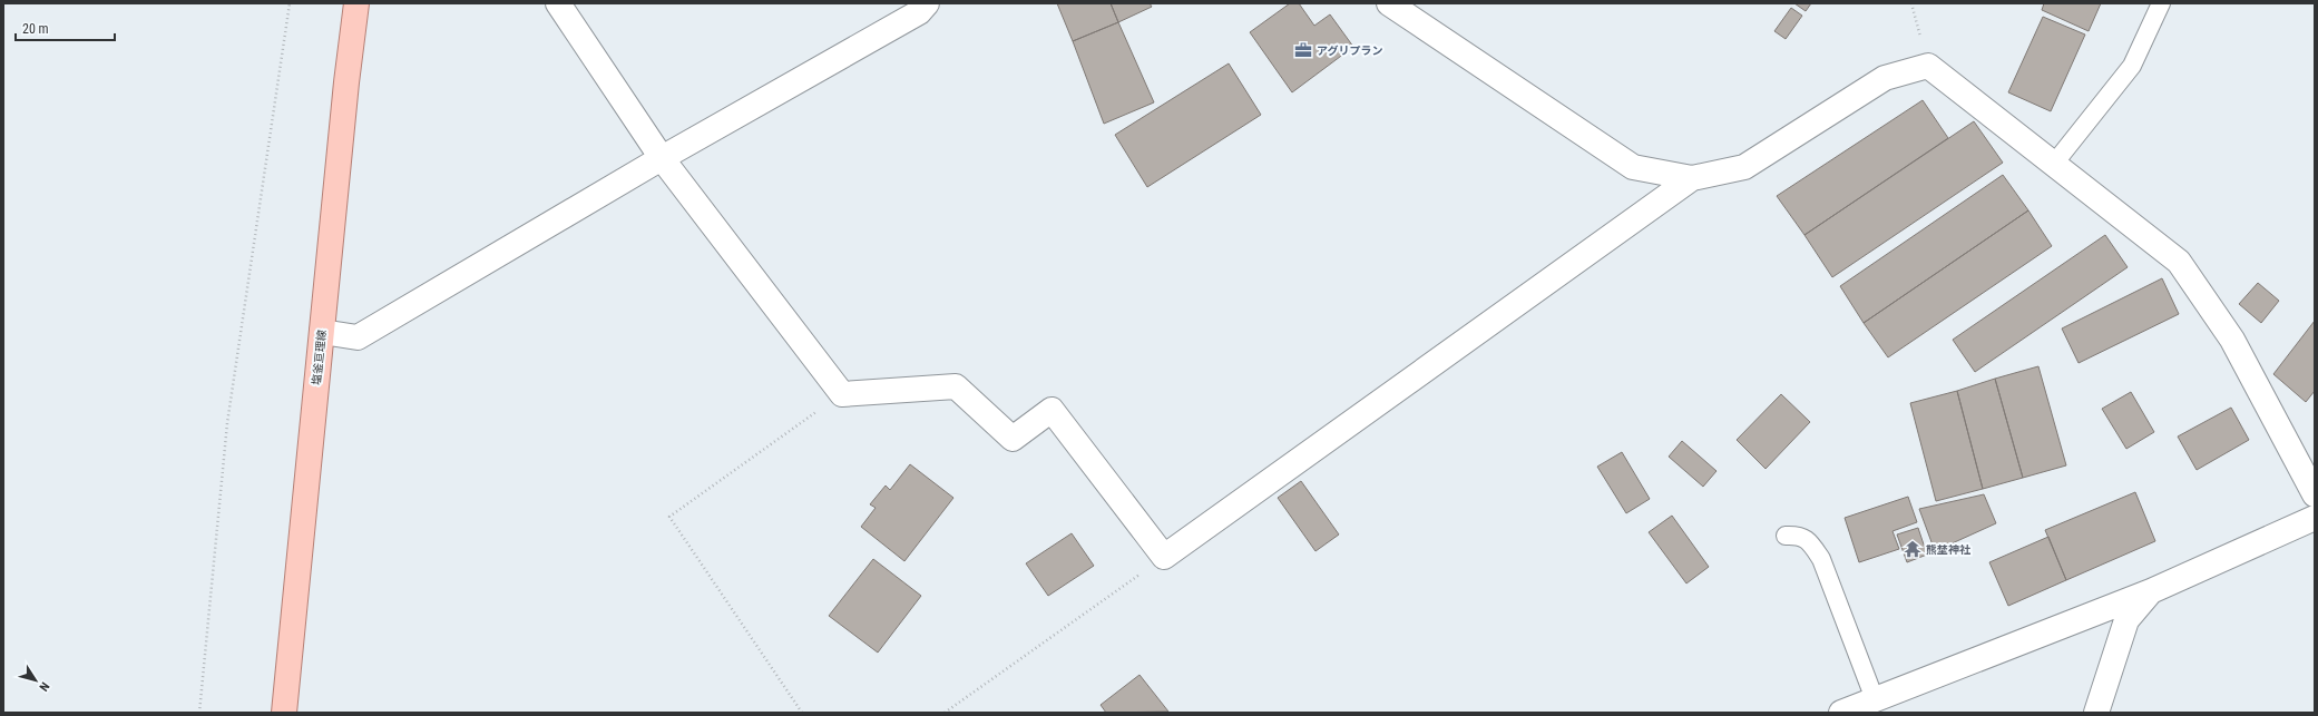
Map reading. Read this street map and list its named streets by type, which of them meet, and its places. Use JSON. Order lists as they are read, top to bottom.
{
  "streets": {
    "main road": ["塩釜亘理線"]
  },
  "places": {
    "office": ["アグリプラン"],
    "temple": ["熊埜神社"]
  },
  "scale_bar": "20 m",
  "north": "bottom right"
}
